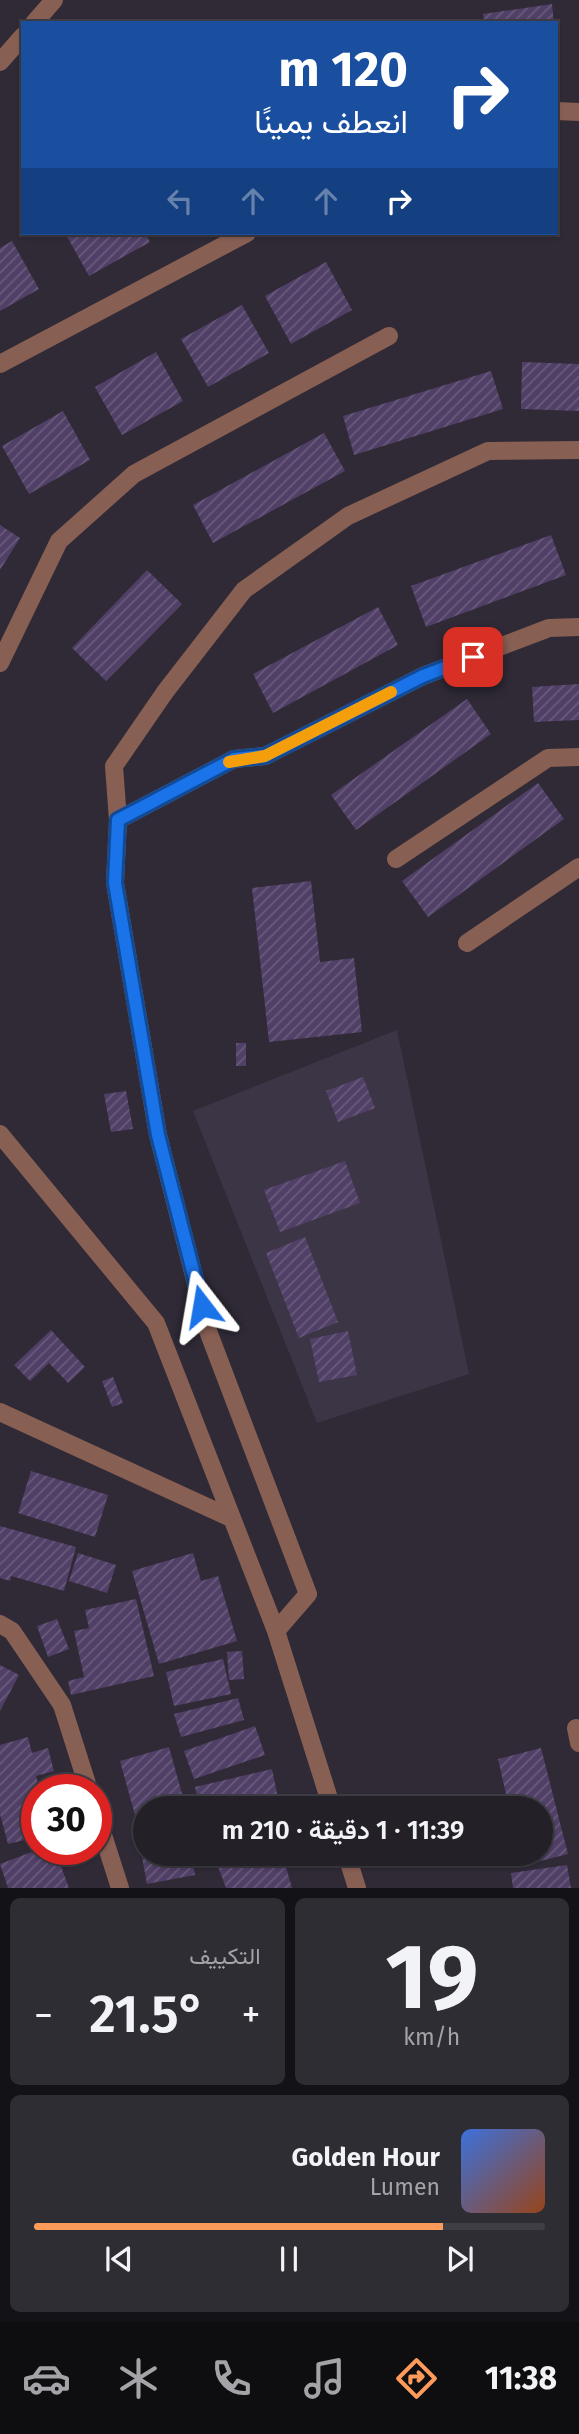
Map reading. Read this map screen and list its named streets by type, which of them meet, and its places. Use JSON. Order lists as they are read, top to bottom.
{
  "page": {
    "turn": ["120 m", "انعطف يمينًا"],
    "limit": "30",
    "trip": "11:39 · 1 دقيقة · 210 m",
    "tile": [
      ["19", "km/h"],
      "التكييف"
    ],
    "heat": ["−", "21.5°", "+"],
    "song": ["Golden Hour", "Lumen"],
    "tabs": "11:38"
  }
}
